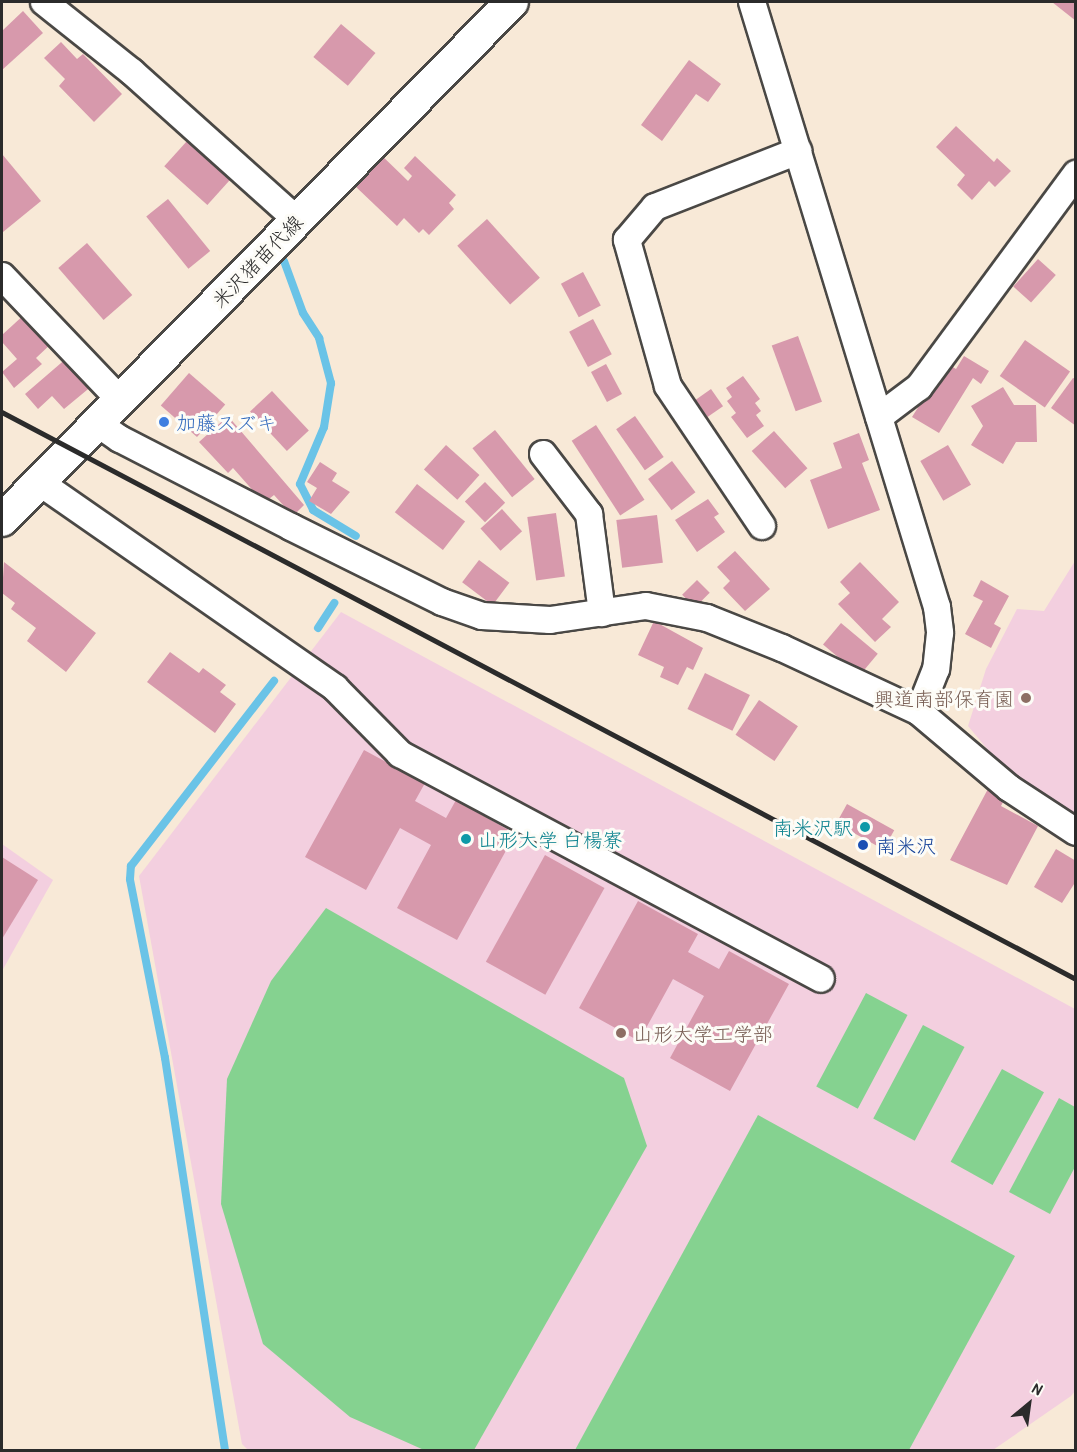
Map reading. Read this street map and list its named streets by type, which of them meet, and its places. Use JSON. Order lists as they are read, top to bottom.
{
  "streets": {
    "main road": ["米沢猪苗代線"]
  },
  "places": [
    "加藤スズキ",
    "興道南部保育園",
    "南米沢駅",
    "山形大学 白楊寮",
    "南米沢",
    "山形大学工学部"
  ],
  "north": "top right"
}
